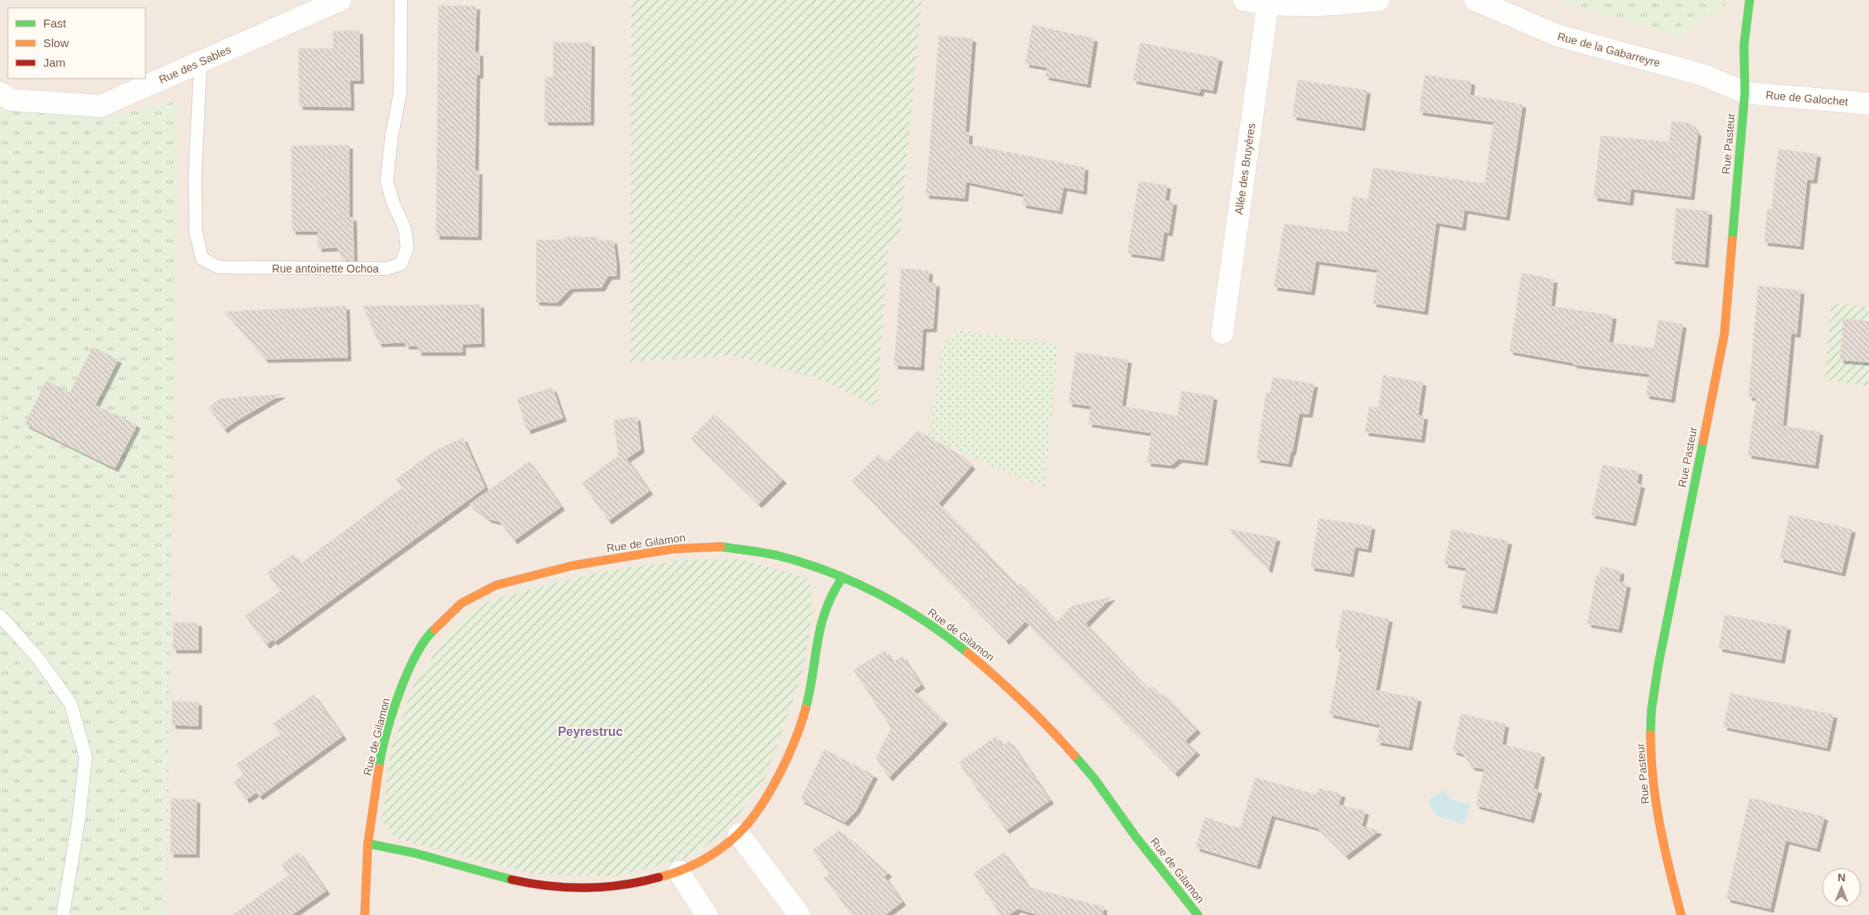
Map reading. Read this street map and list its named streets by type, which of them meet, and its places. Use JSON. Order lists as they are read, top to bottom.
{
  "streets": {
    "street": [
      "Rue de la Gabarreyre",
      "Rue des Sables",
      "Rue de Galochet",
      "Rue Pasteur",
      "Allée des Bruyères",
      "Rue de Gilamon"
    ],
    "lane": ["Rue antoinette Ochoa"]
  },
  "crossings": [
    ["Rue de la Gabarreyre", "Rue de Galochet"],
    ["Rue de la Gabarreyre", "Rue Pasteur"],
    ["Rue des Sables", "Rue antoinette Ochoa"],
    ["Rue de Galochet", "Rue Pasteur"]
  ],
  "districts": ["Peyrestruc"],
  "legend": ["Fast", "Slow", "Jam"],
  "north": "top"
}
